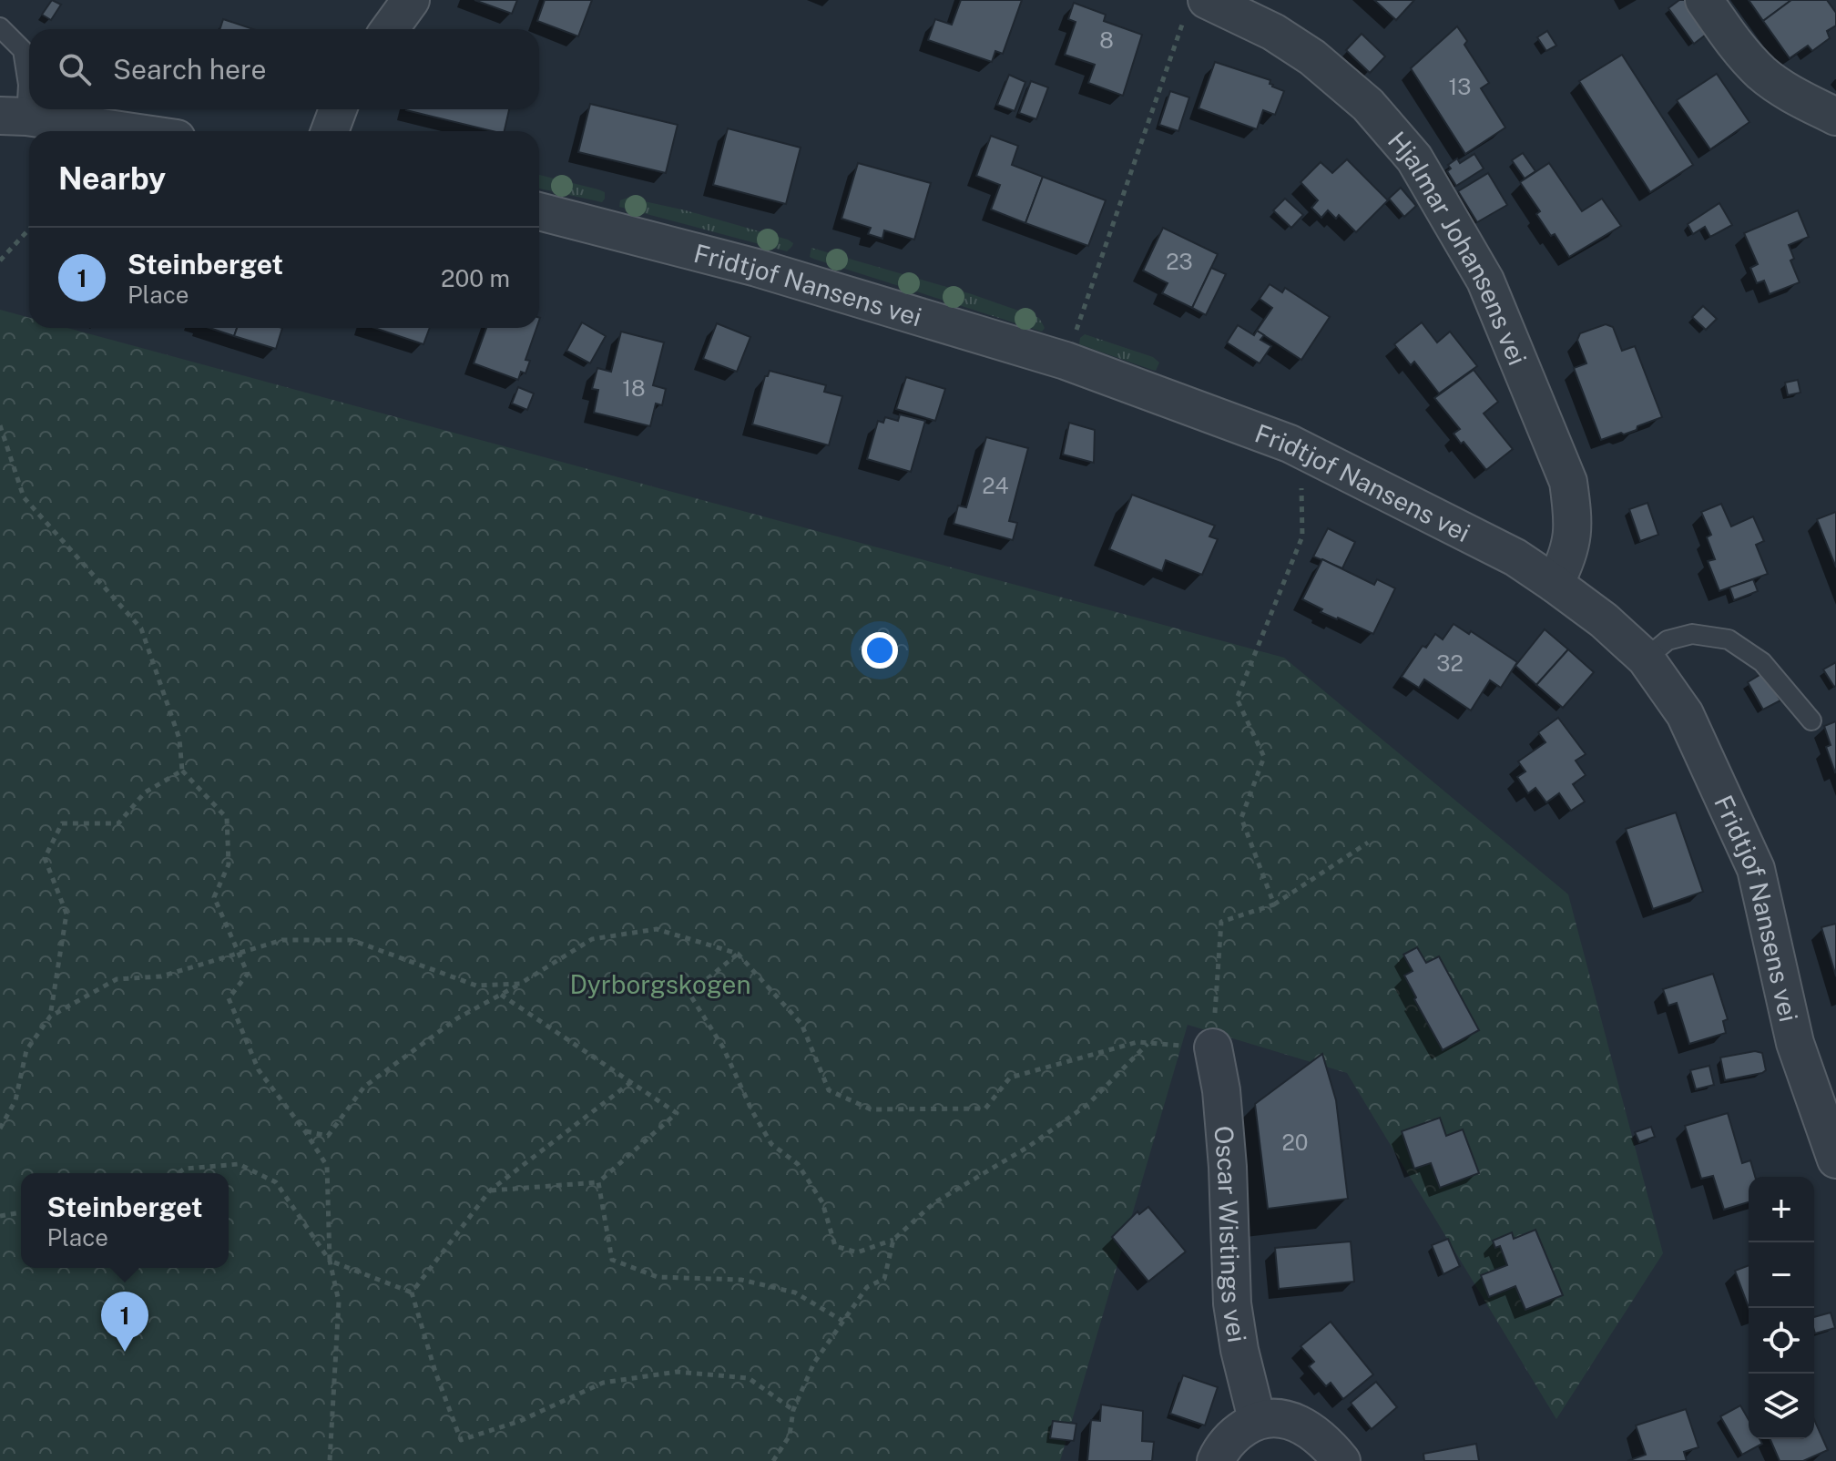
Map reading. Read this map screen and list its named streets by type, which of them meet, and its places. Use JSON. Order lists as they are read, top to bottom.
{
  "streets": {
    "street": ["Hjalmar Johansens vei", "Fridtjof Nansens vei", "Oscar Wistings vei"]
  },
  "crossings": [
    ["Hjalmar Johansens vei", "Fridtjof Nansens vei"]
  ],
  "parks": ["Dyrborgskogen"],
  "house_numbers": [
    "8",
    "13",
    "23",
    "18",
    "24",
    "32",
    "20"
  ],
  "page": {
    "search": "Search here",
    "heading": "Nearby",
    "list": [
      {
        "mark": "1",
        "name": "Steinberget",
        "note": "Place",
        "value": "200 m"
      }
    ],
    "popup": ["Steinberget", "Place"],
    "map_buttons": ["+", "−"],
    "pins": "1"
  }
}
